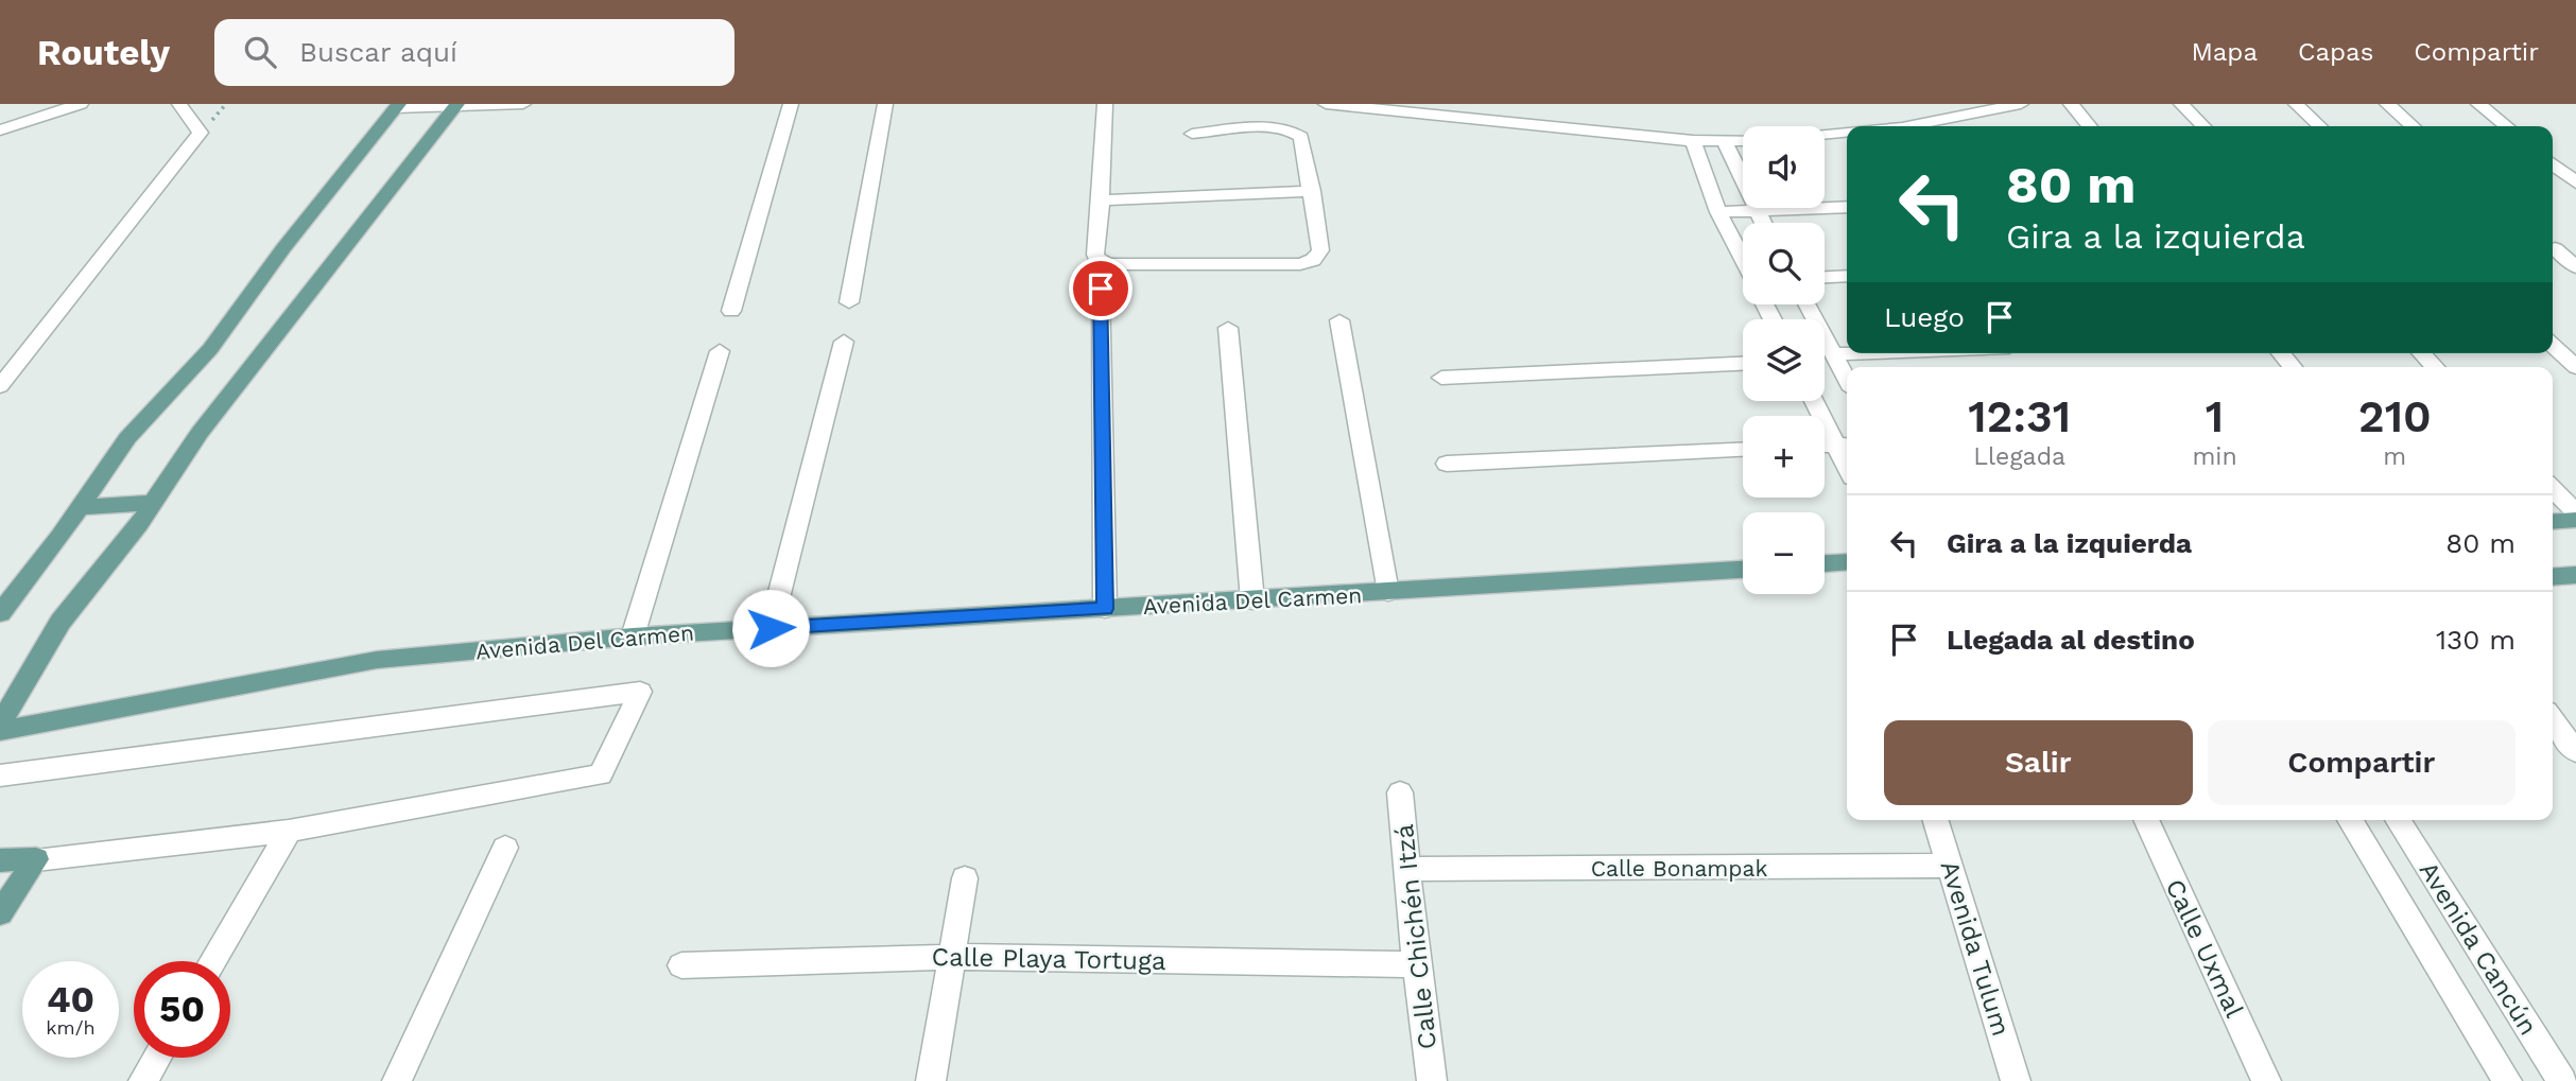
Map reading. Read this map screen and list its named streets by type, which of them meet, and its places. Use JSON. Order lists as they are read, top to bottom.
{
  "streets": {
    "main road": ["Avenida Del Carmen"],
    "street": [
      "Calle Bonampak",
      "Calle Chichén Itzá",
      "Avenida Tulum",
      "Calle Uxmal",
      "Avenida Cancún",
      "Calle Playa Tortuga"
    ]
  },
  "crossings": [
    ["Calle Bonampak", "Calle Chichén Itzá"],
    ["Calle Bonampak", "Avenida Tulum"],
    ["Calle Chichén Itzá", "Calle Playa Tortuga"]
  ],
  "page": {
    "header": "Routely",
    "search": "Buscar aquí",
    "nav": ["Mapa", "Capas", "Compartir"],
    "map_buttons": ["+", "−"],
    "turn": ["80 m", "Gira a la izquierda"],
    "then": "Luego",
    "eta": [
      "12:31",
      "Llegada",
      "1",
      "min",
      "210",
      "m"
    ],
    "list": [
      {
        "name": "Gira a la izquierda",
        "value": "80 m"
      },
      {
        "name": "Llegada al destino",
        "value": "130 m"
      }
    ],
    "buttons": ["Salir", "Compartir"],
    "speed": "40 km/h",
    "limit": "50"
  }
}
